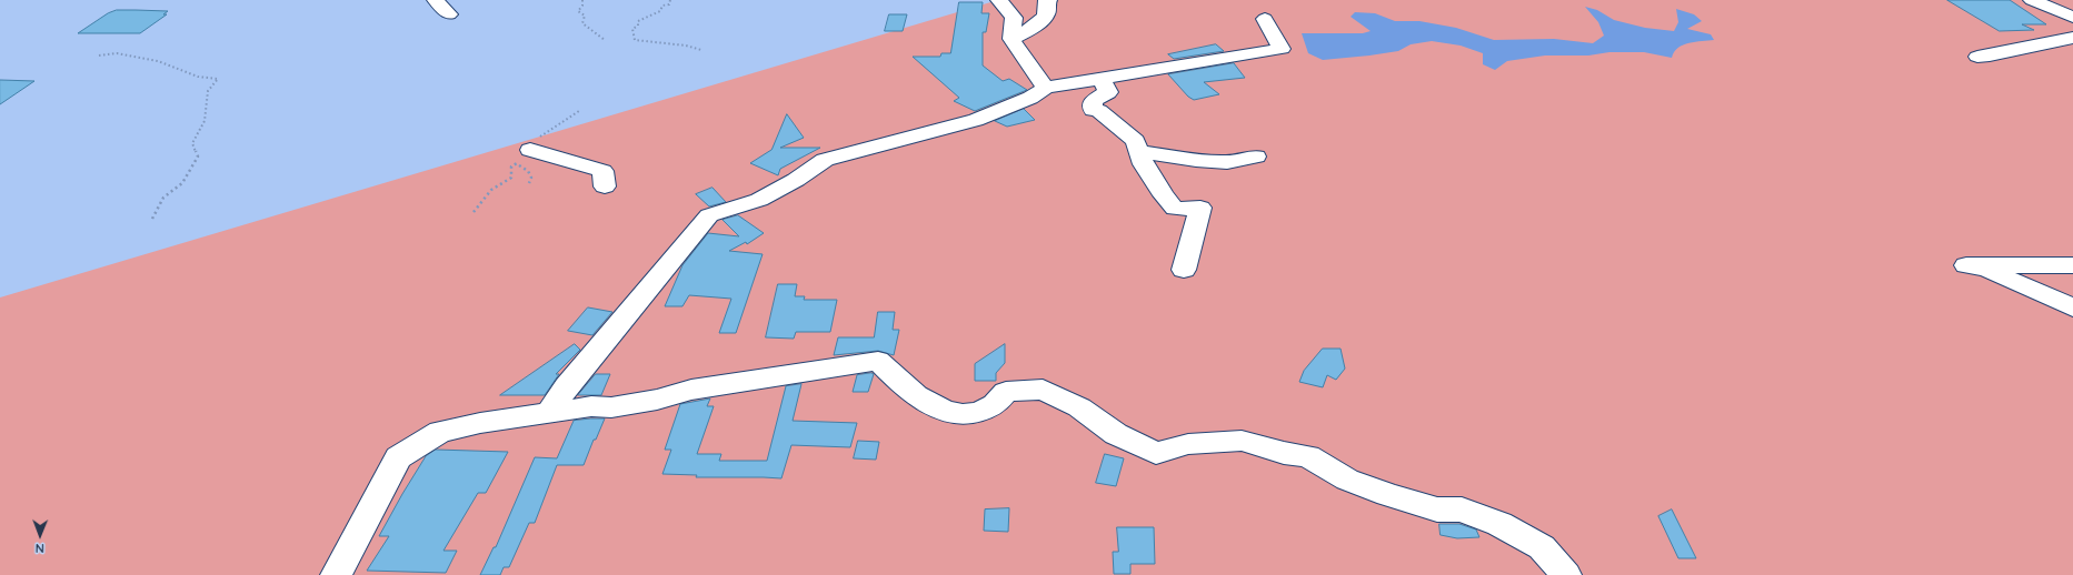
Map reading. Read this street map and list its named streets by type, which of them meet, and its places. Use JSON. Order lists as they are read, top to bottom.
{
  "north": "bottom"
}
